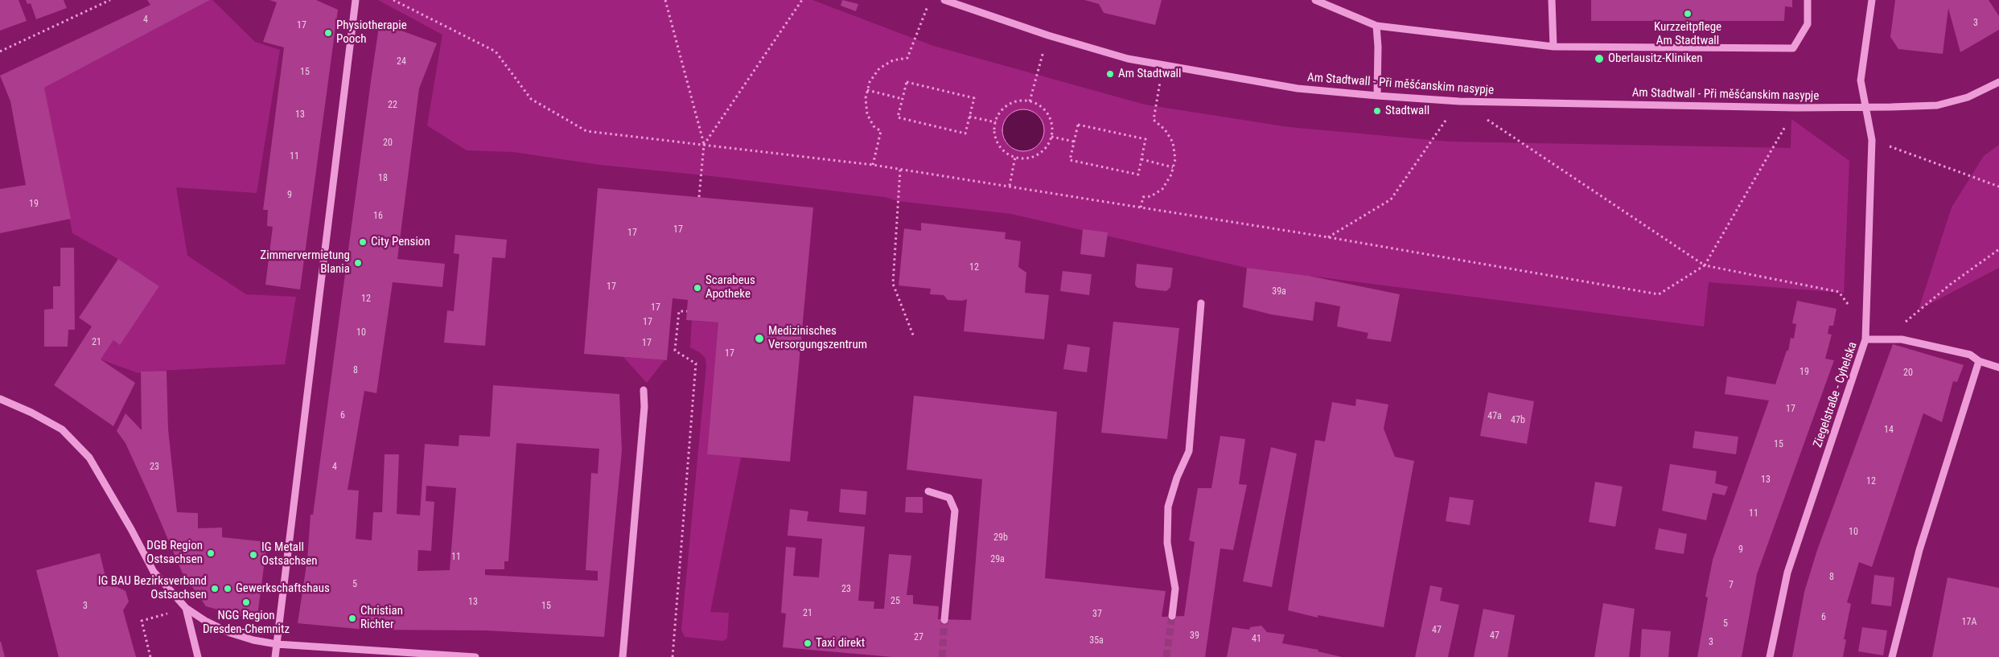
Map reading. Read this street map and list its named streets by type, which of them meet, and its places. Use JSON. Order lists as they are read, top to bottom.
{
  "streets": {
    "street": ["Am Stadtwall - Při měšćanskim nasypje", "Ziegelstraße - Cyhelska"]
  },
  "crossings": [
    ["Am Stadtwall - Při měšćanskim nasypje", "Ziegelstraße - Cyhelska"]
  ],
  "places": [
    "Kurzzeitpflege Am Stadtwall",
    "Physiotherapie Pooch",
    "Oberlausitz-Kliniken",
    "Am Stadtwall",
    "Stadtwall",
    "City Pension",
    "Zimmervermietung Blania",
    "Scarabeus Apotheke",
    "Medizinisches Versorgungszentrum",
    "DGB Region Ostsachsen",
    "IG Metall Ostsachsen",
    "IG BAU Bezirksverband Ostsachsen",
    "Gewerkschaftshaus",
    "NGG Region Dresden-Chemnitz",
    "Christian Richter",
    "Taxi direkt"
  ],
  "house_numbers": [
    "4",
    "3",
    "17",
    "24",
    "15",
    "22",
    "13",
    "20",
    "11",
    "18",
    "9",
    "19",
    "16",
    "17",
    "17",
    "12",
    "17",
    "39a",
    "12",
    "17",
    "17",
    "10",
    "21",
    "17",
    "17",
    "8",
    "19",
    "20",
    "17",
    "6",
    "47a",
    "47b",
    "14",
    "15",
    "23",
    "4",
    "13",
    "12",
    "11",
    "10",
    "29b",
    "9",
    "11",
    "29a",
    "8",
    "5",
    "7",
    "23",
    "25",
    "13",
    "3",
    "15",
    "21",
    "37",
    "6",
    "17A",
    "5",
    "47",
    "39",
    "47",
    "27",
    "41",
    "35a",
    "3"
  ]
}
